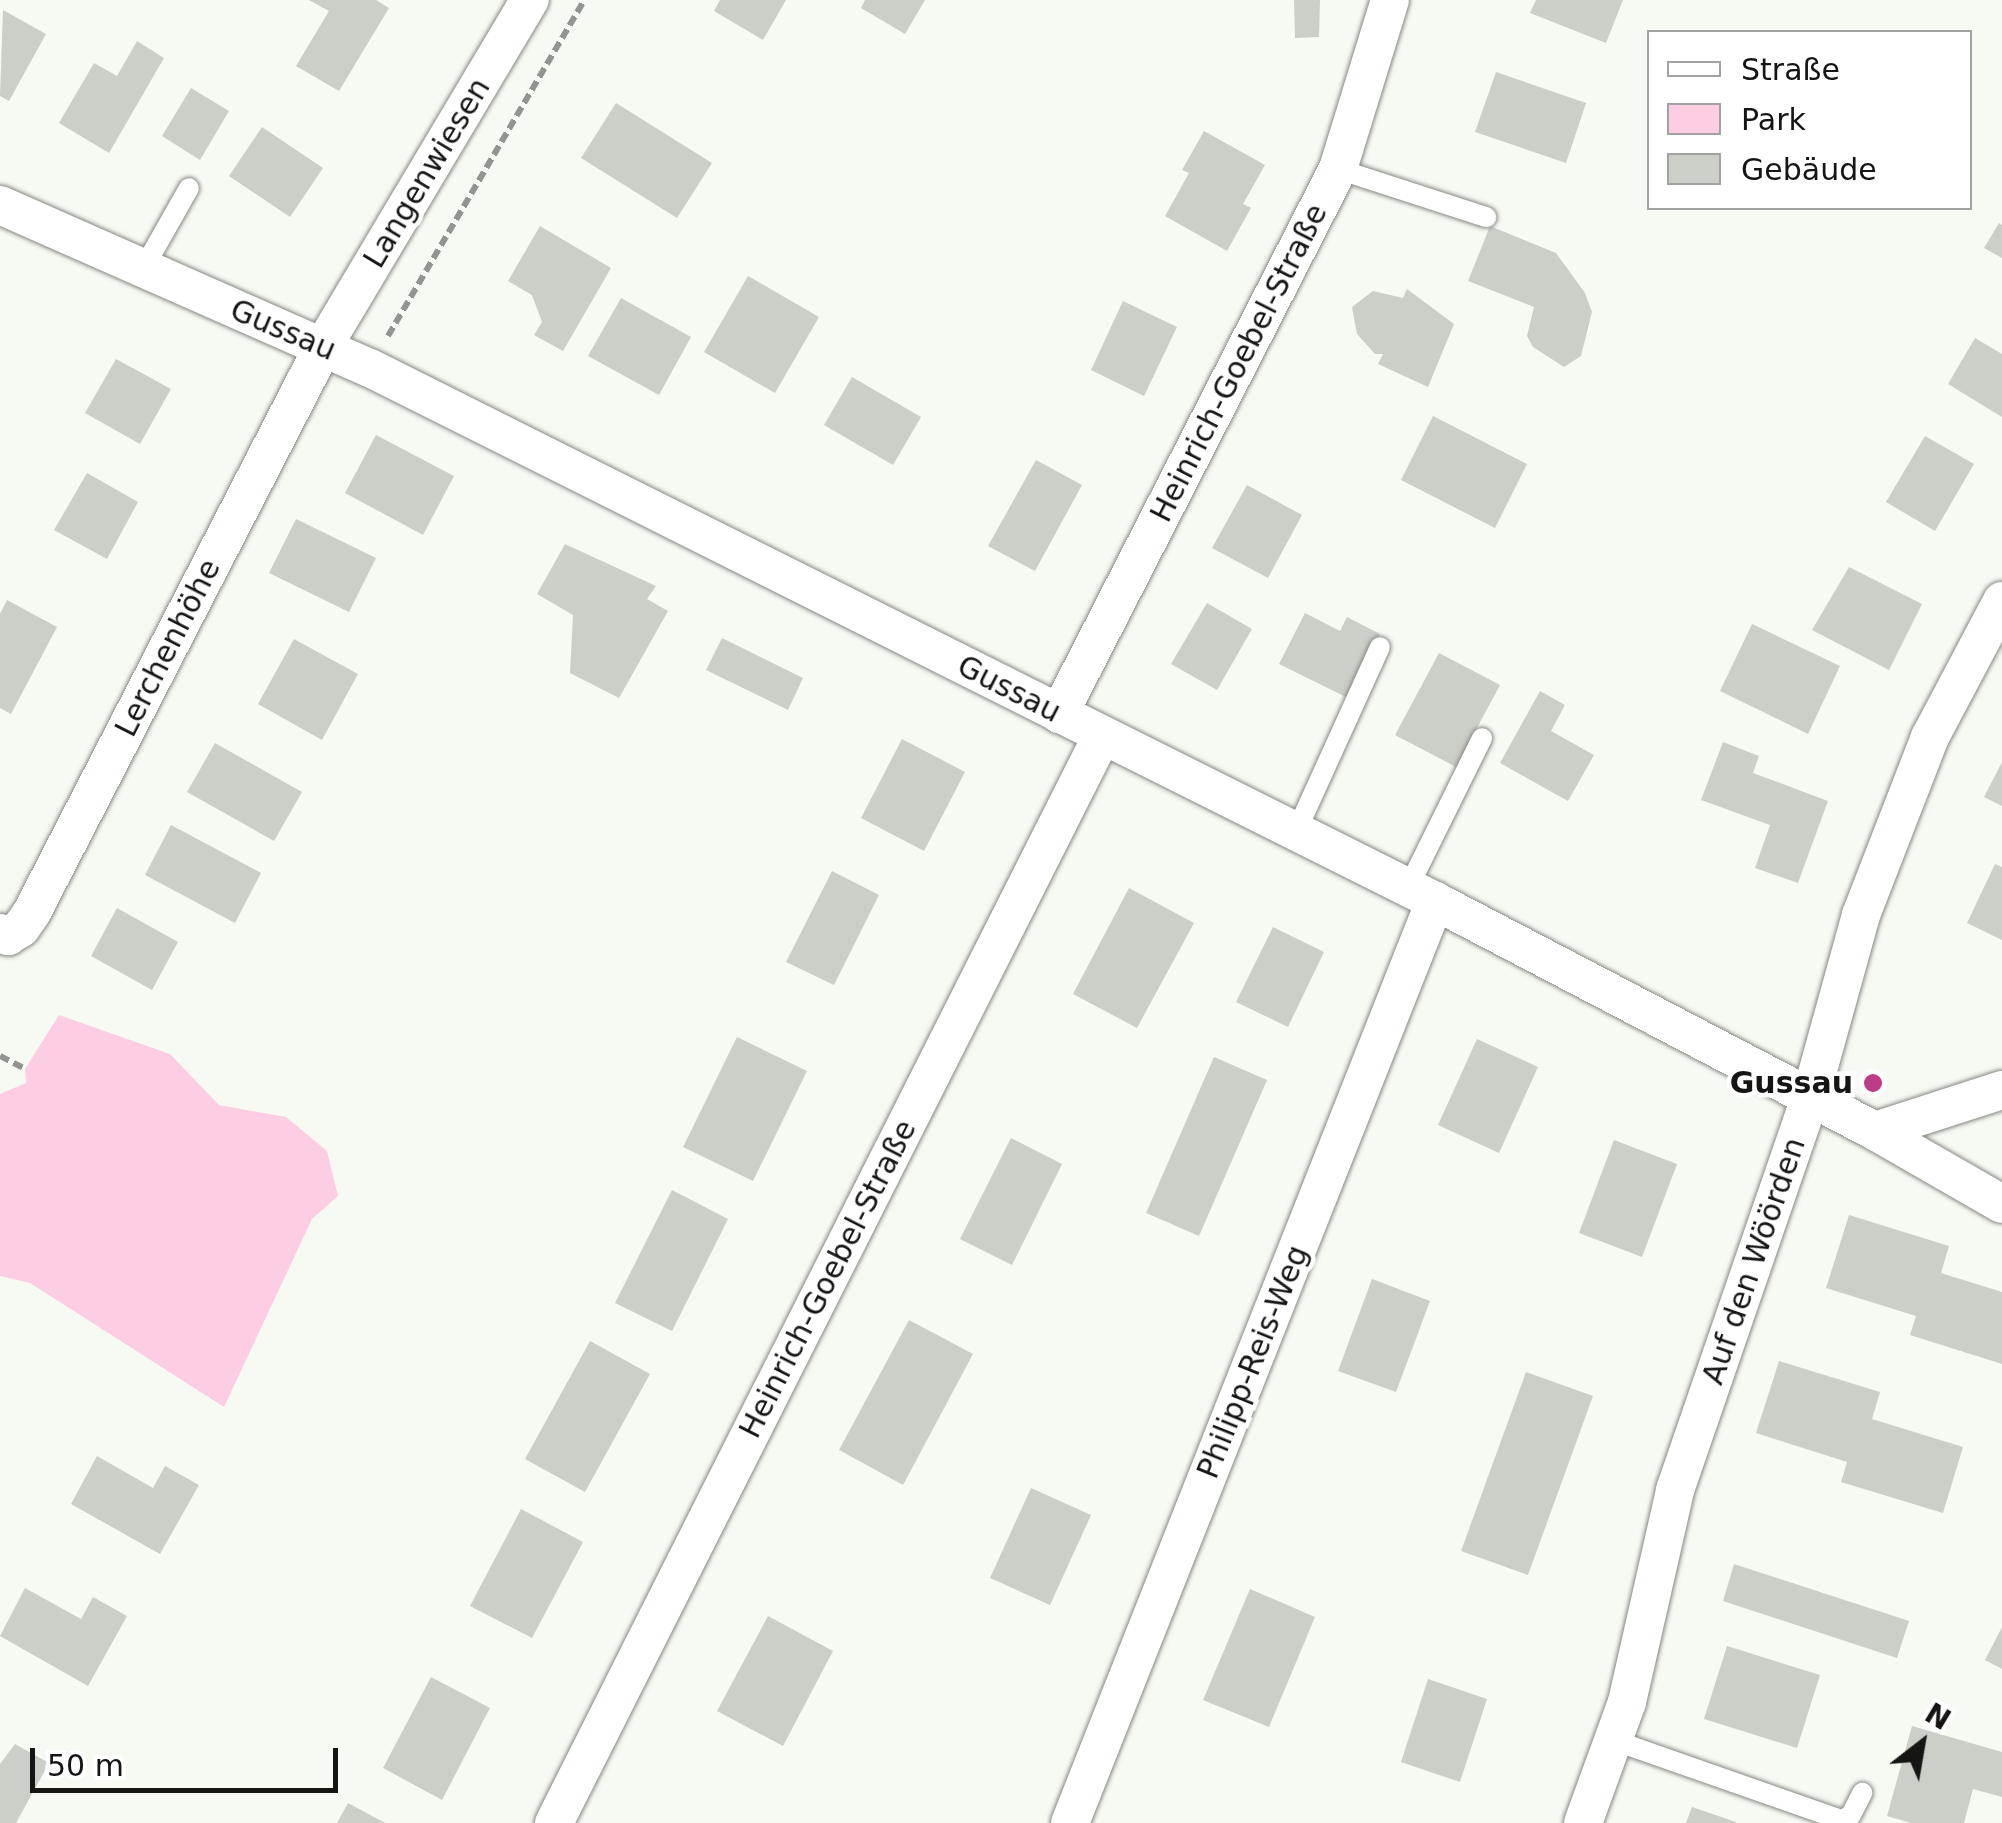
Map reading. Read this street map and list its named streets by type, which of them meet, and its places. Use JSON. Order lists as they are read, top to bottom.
{
  "streets": {
    "street": [
      "Langenwiesen",
      "Gussau",
      "Heinrich-Goebel-Straße",
      "Lerchenhöhe",
      "Auf den Wöörden",
      "Philipp-Reis-Weg"
    ]
  },
  "crossings": [
    ["Langenwiesen", "Gussau"],
    ["Langenwiesen", "Lerchenhöhe"],
    ["Gussau", "Heinrich-Goebel-Straße"],
    ["Gussau", "Lerchenhöhe"],
    ["Gussau", "Auf den Wöörden"],
    ["Gussau", "Philipp-Reis-Weg"]
  ],
  "places": ["Gussau"],
  "legend": ["Straße", "Park", "Gebäude"],
  "scale_bar": "50 m",
  "north": "top right"
}
